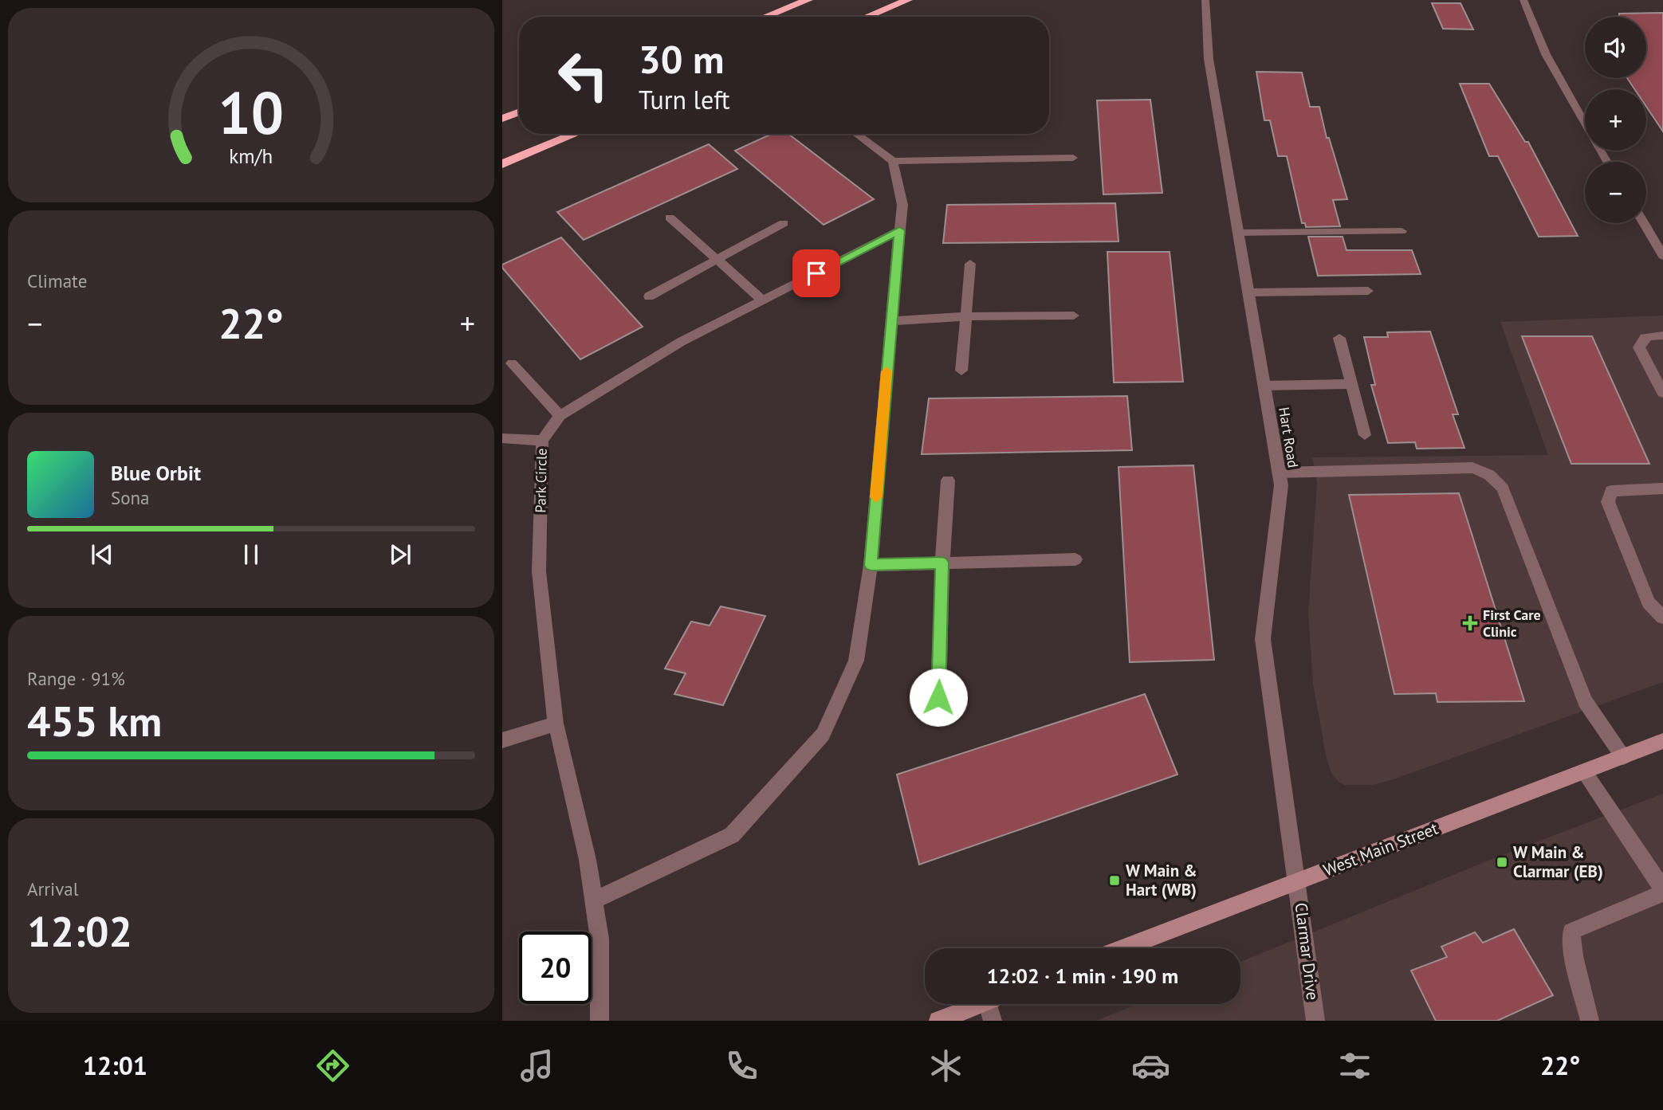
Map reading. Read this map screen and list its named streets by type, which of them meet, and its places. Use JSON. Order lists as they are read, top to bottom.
{
  "streets": {
    "main road": ["West Main Street"],
    "street": ["Hart Road", "Park Circle", "Clarmar Drive"]
  },
  "crossings": [
    ["Hart Road", "West Main Street"],
    ["Hart Road", "Clarmar Drive"],
    ["West Main Street", "Clarmar Drive"]
  ],
  "places": {
    "health": ["First Care Clinic"],
    "transit": ["W Main & Clarmar (EB)", "W Main & Hart (WB)"]
  },
  "page": {
    "map_buttons": ["+", "−"],
    "turn": ["30 m", "Turn left"],
    "tile": [
      "Climate",
      ["Range · 91%", "455 km"],
      ["Arrival", "12:02"]
    ],
    "heat": ["−", "22°", "+"],
    "song": ["Blue Orbit", "Sona"],
    "limit": "20",
    "trip": "12:02 · 1 min · 190 m",
    "tabs": ["12:01", "22°"],
    "gauge": ["10", "km/h"]
  }
}
